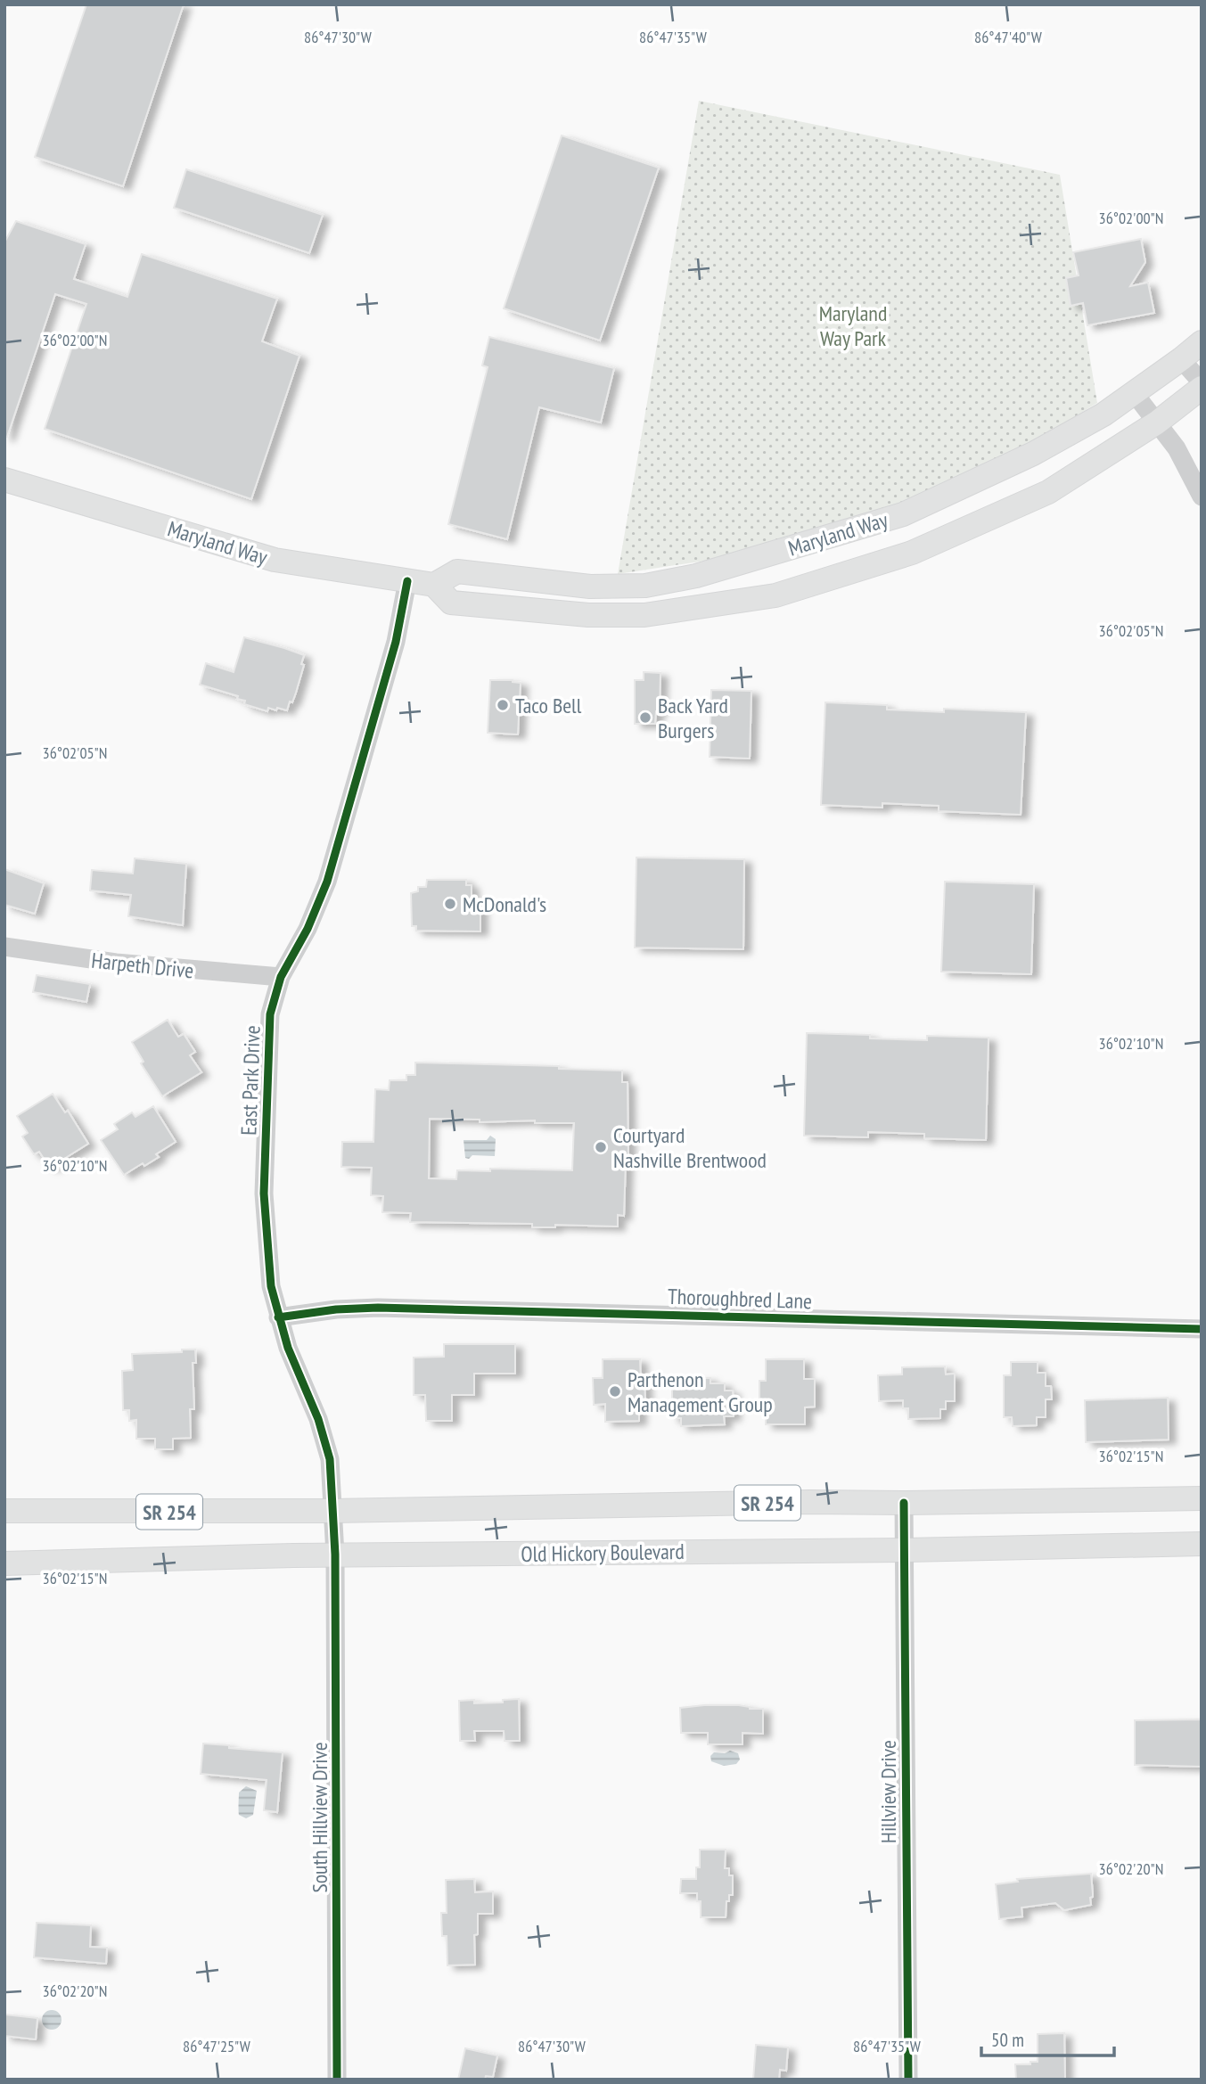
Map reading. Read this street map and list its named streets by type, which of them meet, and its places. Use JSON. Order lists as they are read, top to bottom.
{
  "streets": {
    "main road": ["Maryland Way", "SR 254", "Old Hickory Boulevard"],
    "street": [
      "Harpeth Drive",
      "East Park Drive",
      "Thoroughbred Lane",
      "Hillview Drive",
      "South Hillview Drive"
    ]
  },
  "crossings": [
    ["Maryland Way", "East Park Drive"],
    ["Harpeth Drive", "East Park Drive"],
    ["East Park Drive", "Thoroughbred Lane"],
    ["East Park Drive", "SR 254"],
    ["East Park Drive", "Old Hickory Boulevard"],
    ["East Park Drive", "South Hillview Drive"],
    ["SR 254", "Hillview Drive"],
    ["Old Hickory Boulevard", "Hillview Drive"],
    ["Old Hickory Boulevard", "South Hillview Drive"]
  ],
  "parks": ["Maryland Way Park"],
  "places": [
    "Taco Bell",
    "Back Yard Burgers",
    "McDonald's",
    "Courtyard Nashville Brentwood",
    "Parthenon Management Group"
  ],
  "scale_bar": "50 m",
  "coordinates": [
    "86°47'30\"W",
    "86°47'35\"W",
    "86°47'40\"W",
    "36°02'00\"N",
    "36°02'05\"N",
    "36°02'10\"N",
    "36°02'15\"N",
    "36°02'20\"N",
    "86°47'25\"W"
  ]
}
